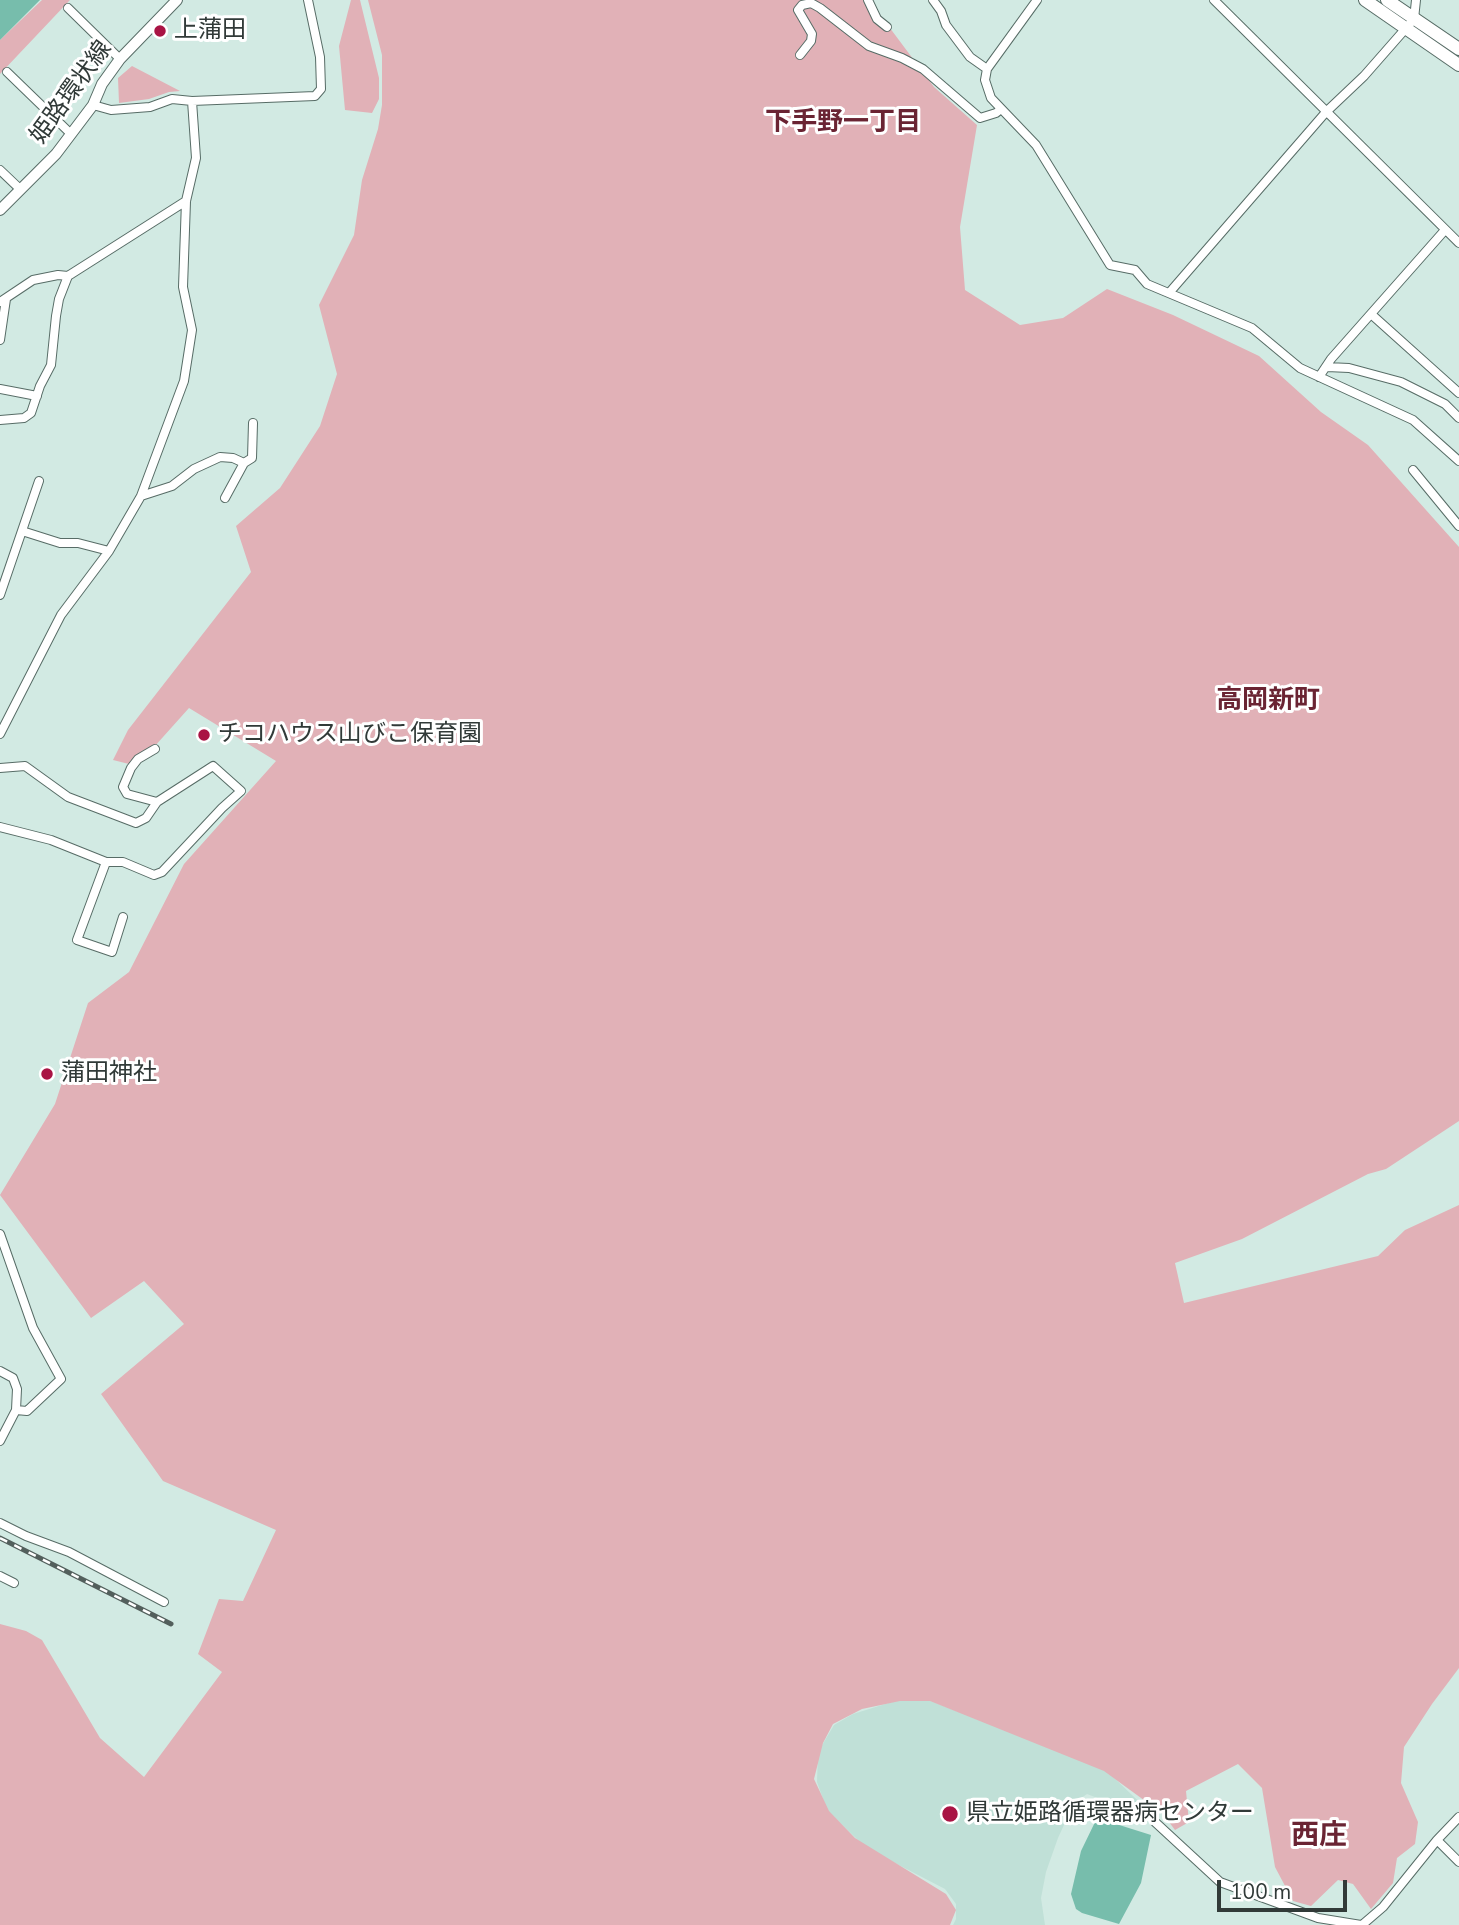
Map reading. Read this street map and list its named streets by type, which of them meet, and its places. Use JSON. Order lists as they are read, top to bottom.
{
  "streets": {
    "main road": ["姫路環状線"]
  },
  "districts": ["下手野一丁目", "高岡新町", "西庄"],
  "places": [
    "上蒲田",
    "チコハウス山びこ保育園",
    "蒲田神社",
    "県立姫路循環器病センター"
  ],
  "scale_bar": "100 m"
}
